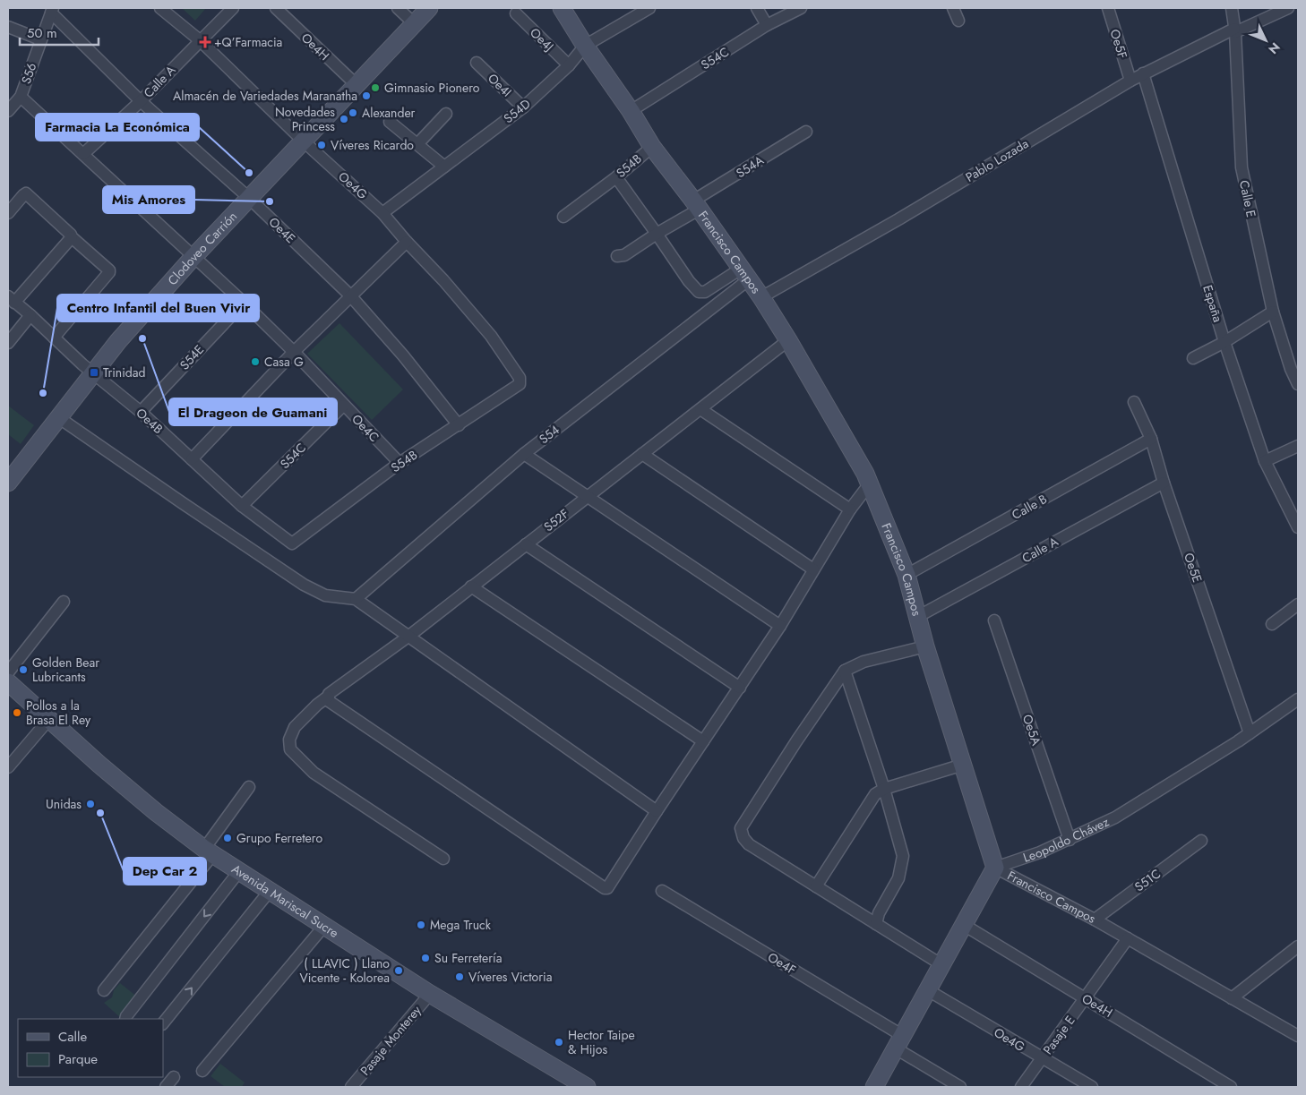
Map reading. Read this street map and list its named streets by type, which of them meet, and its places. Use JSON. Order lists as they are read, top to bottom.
{
  "streets": {
    "street": [
      "Oe4J",
      "Oe5F",
      "Oe4H",
      "S54C",
      "S56",
      "Calle A",
      "Oe4I",
      "S54D",
      "Pablo Lozada",
      "S54B",
      "S54A",
      "Oe4G",
      "Calle E",
      "Oe4E",
      "Clodoveo Carrión",
      "Francisco Campos",
      "España",
      "S54E",
      "Oe4B",
      "Oe4C",
      "S54",
      "Calle B",
      "S52F",
      "Oe5E",
      "Oe5A",
      "Leopoldo Chávez",
      "S51C",
      "Avenida Mariscal Sucre",
      "Oe4F",
      "Pasaje E",
      "Pasaje Monterey"
    ]
  },
  "crossings": [
    ["Oe4J", "S54D"],
    ["Oe5F", "Pablo Lozada"],
    ["Oe4H", "Clodoveo Carrión"],
    ["Oe4H", "Pasaje E"],
    ["S54C", "Francisco Campos"],
    ["S54C", "Oe4B"],
    ["S54C", "Oe4C"],
    ["S56", "Oe4E"],
    ["S56", "Oe4C"],
    ["Calle A", "Oe4G"],
    ["Calle A", "Oe4E"],
    ["Calle A", "Francisco Campos"],
    ["Calle A", "Oe4C"],
    ["Calle A", "Oe5E"],
    ["Oe4I", "S54D"],
    ["S54D", "Oe4G"],
    ["S54D", "Francisco Campos"],
    ["Pablo Lozada", "Calle E"],
    ["Pablo Lozada", "Francisco Campos"],
    ["Pablo Lozada", "España"],
    ["S54B", "Oe4G"],
    ["S54B", "Oe4E"],
    ["S54B", "Francisco Campos"],
    ["S54B", "Oe4B"],
    ["S54B", "Oe4C"],
    ["S54A", "Francisco Campos"],
    ["Oe4G", "Clodoveo Carrión"],
    ["Oe4G", "Pasaje E"],
    ["Oe4E", "Clodoveo Carrión"],
    ["Clodoveo Carrión", "Oe4B"],
    ["Clodoveo Carrión", "Oe4C"],
    ["Francisco Campos", "S54"],
    ["Francisco Campos", "Calle B"],
    ["Francisco Campos", "S52F"],
    ["Francisco Campos", "Leopoldo Chávez"],
    ["Francisco Campos", "S51C"],
    ["Francisco Campos", "Pasaje E"],
    ["S54E", "Oe4B"],
    ["S54E", "Oe4C"],
    ["Calle B", "Oe5E"],
    ["Oe5E", "Leopoldo Chávez"],
    ["Oe5A", "Leopoldo Chávez"],
    ["Avenida Mariscal Sucre", "Pasaje Monterey"]
  ],
  "places": {
    "health": ["+Q’Farmacia"],
    "other": [
      "Gimnasio Pionero",
      "Almacén de Variedades Maranatha",
      "Alexander",
      "Novedades Princess",
      "Víveres Ricardo",
      "Farmacia La Económica",
      "Mis Amores",
      "El Drageon de Guamani",
      "Casa G",
      "Centro Infantil del Buen Vivir",
      "Golden Bear Lubricants",
      "Pollos a la Brasa El Rey",
      "Unidas",
      "Dep Car 2",
      "Grupo Ferretero",
      "Mega Truck",
      "Su Ferretería",
      "( LLAVIC ) Llano Vicente - Kolorea",
      "Víveres Victoria",
      "Hector Taipe & Hijos"
    ],
    "transit": ["Trinidad"]
  },
  "legend": ["Calle", "Parque"],
  "scale_bar": "50 m",
  "north": "bottom right"
}
